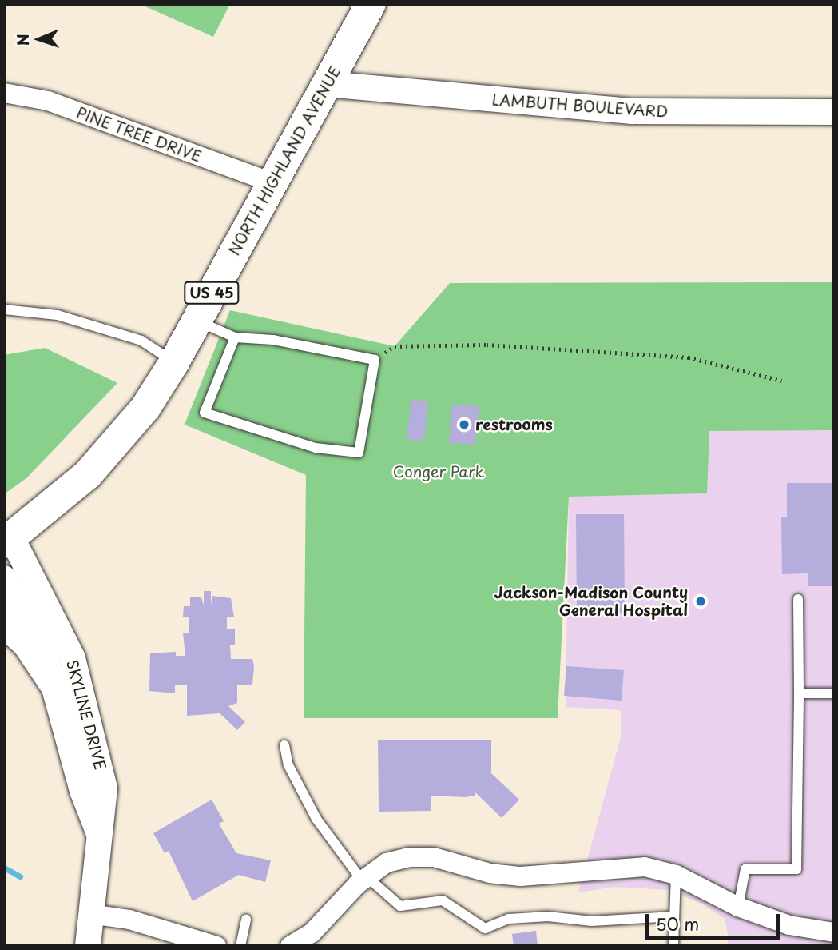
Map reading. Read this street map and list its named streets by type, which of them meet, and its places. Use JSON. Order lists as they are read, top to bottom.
{
  "streets": {
    "main road": ["NORTH HIGHLAND AVENUE", "US 45"],
    "street": ["LAMBUTH BOULEVARD", "PINE TREE DRIVE", "SKYLINE DRIVE"]
  },
  "crossings": [
    ["LAMBUTH BOULEVARD", "NORTH HIGHLAND AVENUE"],
    ["PINE TREE DRIVE", "NORTH HIGHLAND AVENUE"],
    ["NORTH HIGHLAND AVENUE", "SKYLINE DRIVE"]
  ],
  "parks": ["Conger Park"],
  "places": ["restrooms", "Jackson-Madison County General Hospital"],
  "scale_bar": "50 m",
  "north": "left"
}
